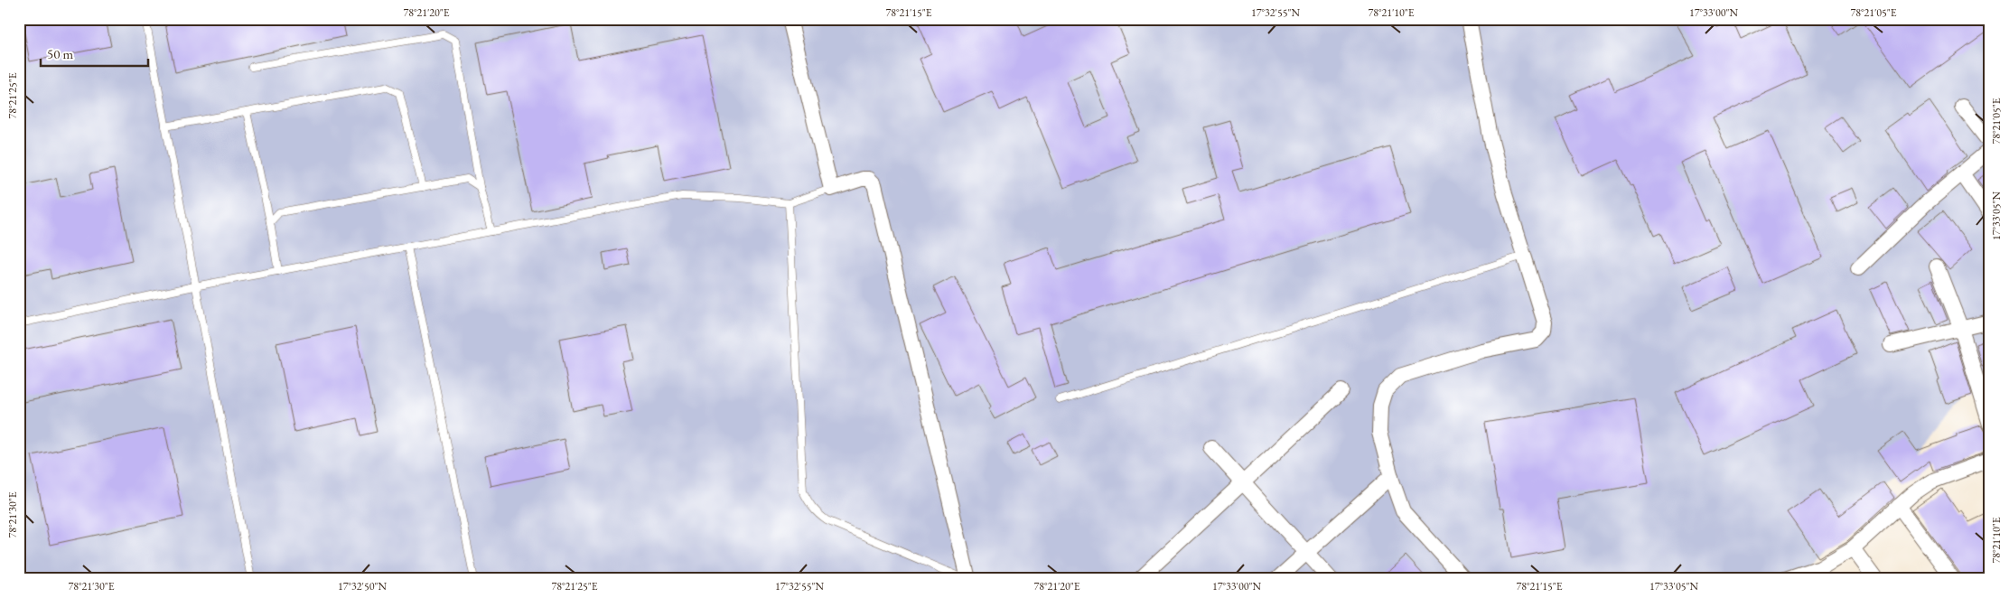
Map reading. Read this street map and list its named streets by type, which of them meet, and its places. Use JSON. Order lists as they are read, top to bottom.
{
  "scale_bar": "50 m",
  "coordinates": [
    "78°21'20\"E",
    "78°21'15\"E",
    "17°32'55\"N",
    "78°21'10\"E",
    "17°33'00\"N",
    "78°21'05\"E",
    "78°21'25\"E",
    "17°33'05\"N",
    "78°21'30\"E",
    "17°32'50\"N"
  ]
}
